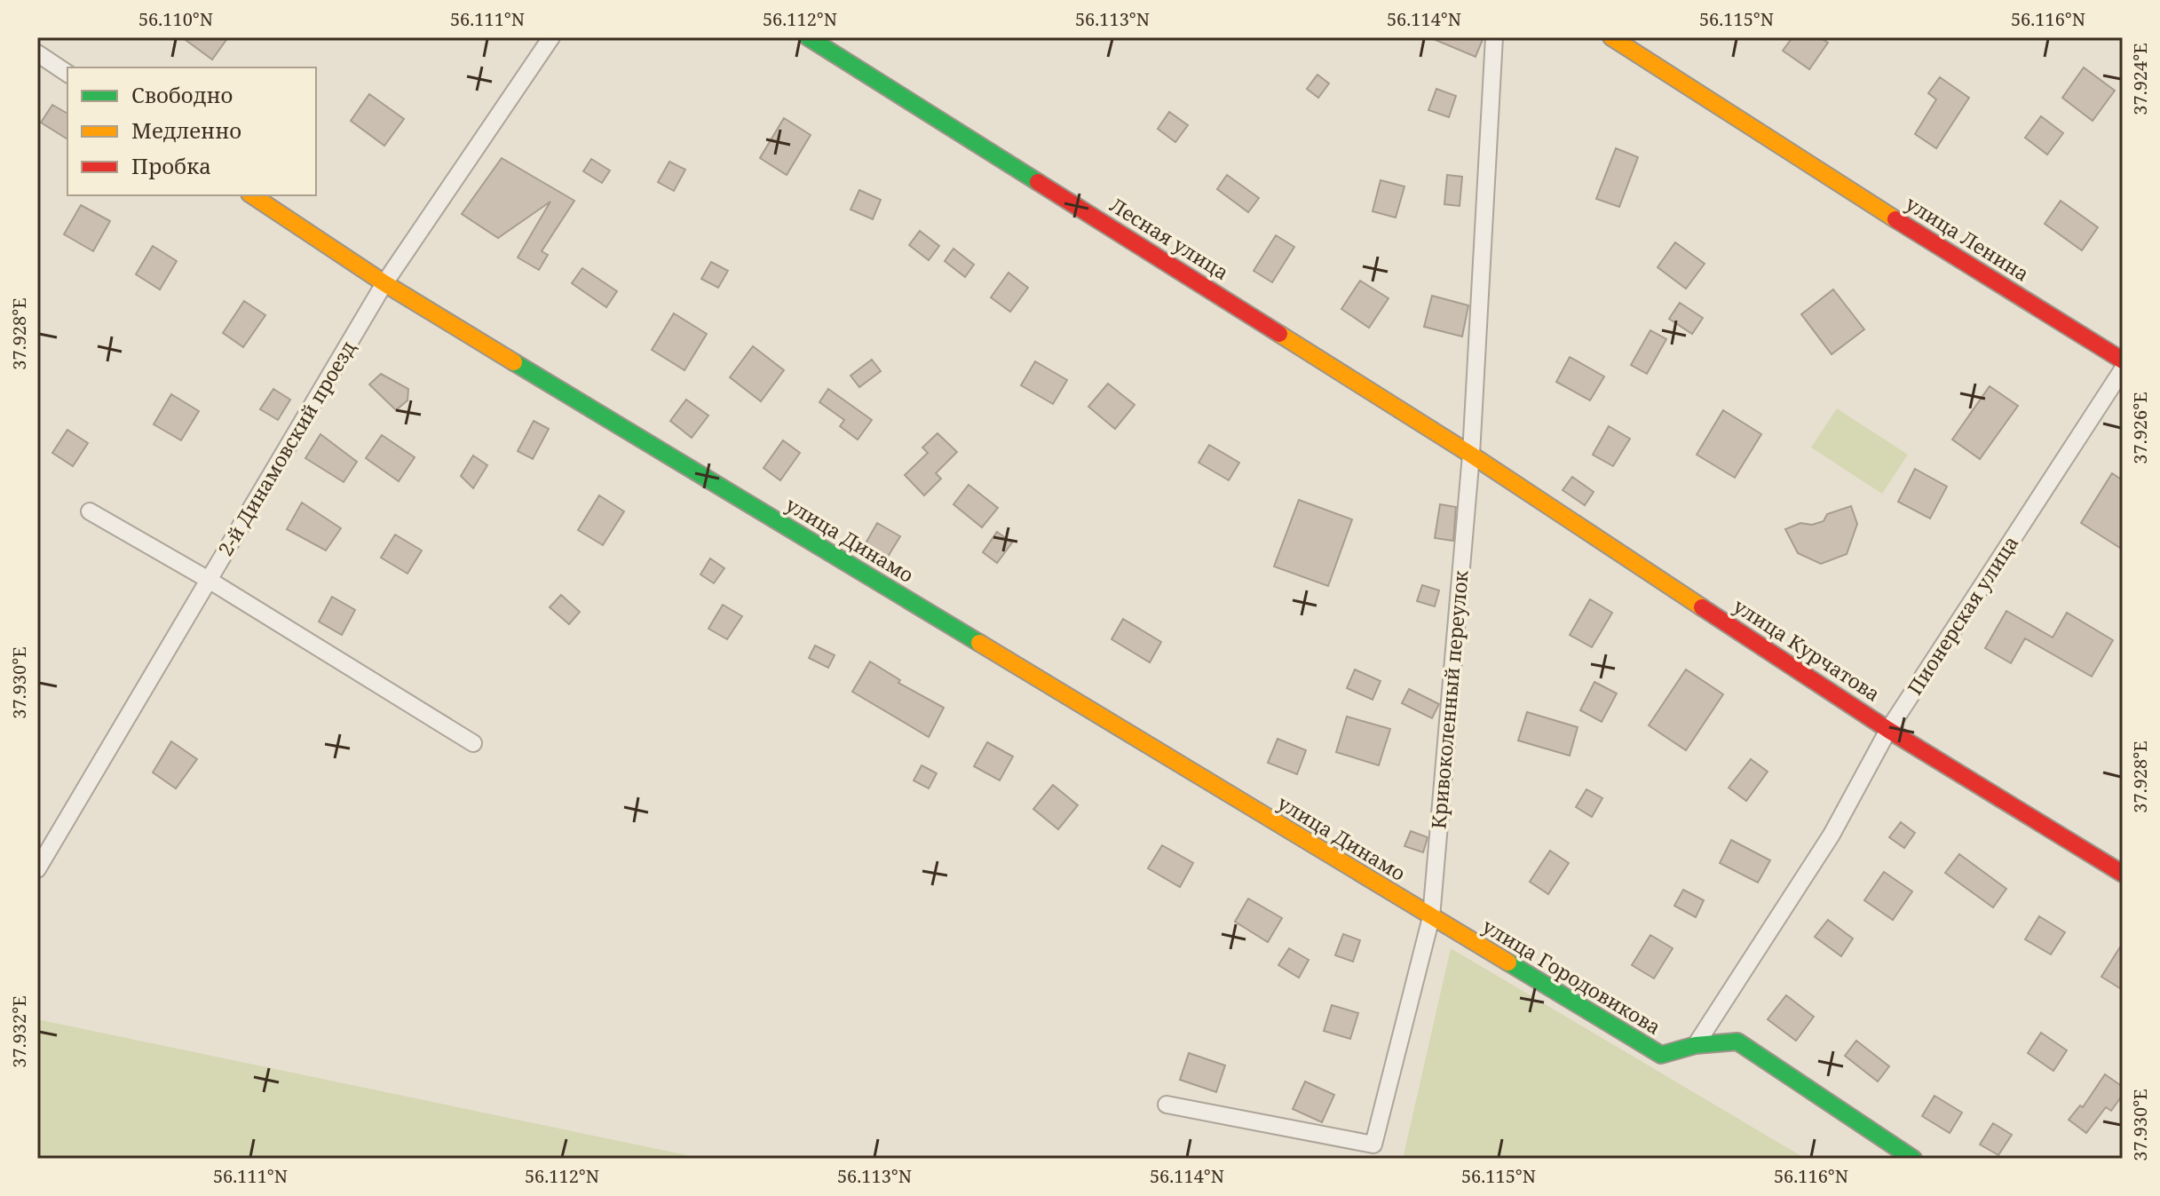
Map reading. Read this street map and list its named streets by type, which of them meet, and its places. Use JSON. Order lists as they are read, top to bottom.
{
  "streets": {
    "street": [
      "Лесная улица",
      "улица Ленина",
      "2-й Динамовский проезд",
      "улица Динамо",
      "Пионерская улица",
      "улица Курчатова",
      "Кривоколенный переулок",
      "улица Городовикова"
    ]
  },
  "crossings": [
    ["Лесная улица", "улица Курчатова"],
    ["Лесная улица", "Кривоколенный переулок"],
    ["2-й Динамовский проезд", "улица Динамо"],
    ["улица Динамо", "Кривоколенный переулок"],
    ["улица Динамо", "улица Городовикова"],
    ["Пионерская улица", "улица Курчатова"],
    ["Пионерская улица", "улица Городовикова"],
    ["улица Курчатова", "Кривоколенный переулок"],
    ["Кривоколенный переулок", "улица Городовикова"]
  ],
  "legend": ["Свободно", "Медленно", "Пробка"],
  "coordinates": [
    "56.110°N",
    "56.111°N",
    "56.112°N",
    "56.113°N",
    "56.114°N",
    "56.115°N",
    "56.116°N",
    "37.924°E",
    "37.928°E",
    "37.926°E",
    "37.930°E",
    "37.932°E"
  ]
}
